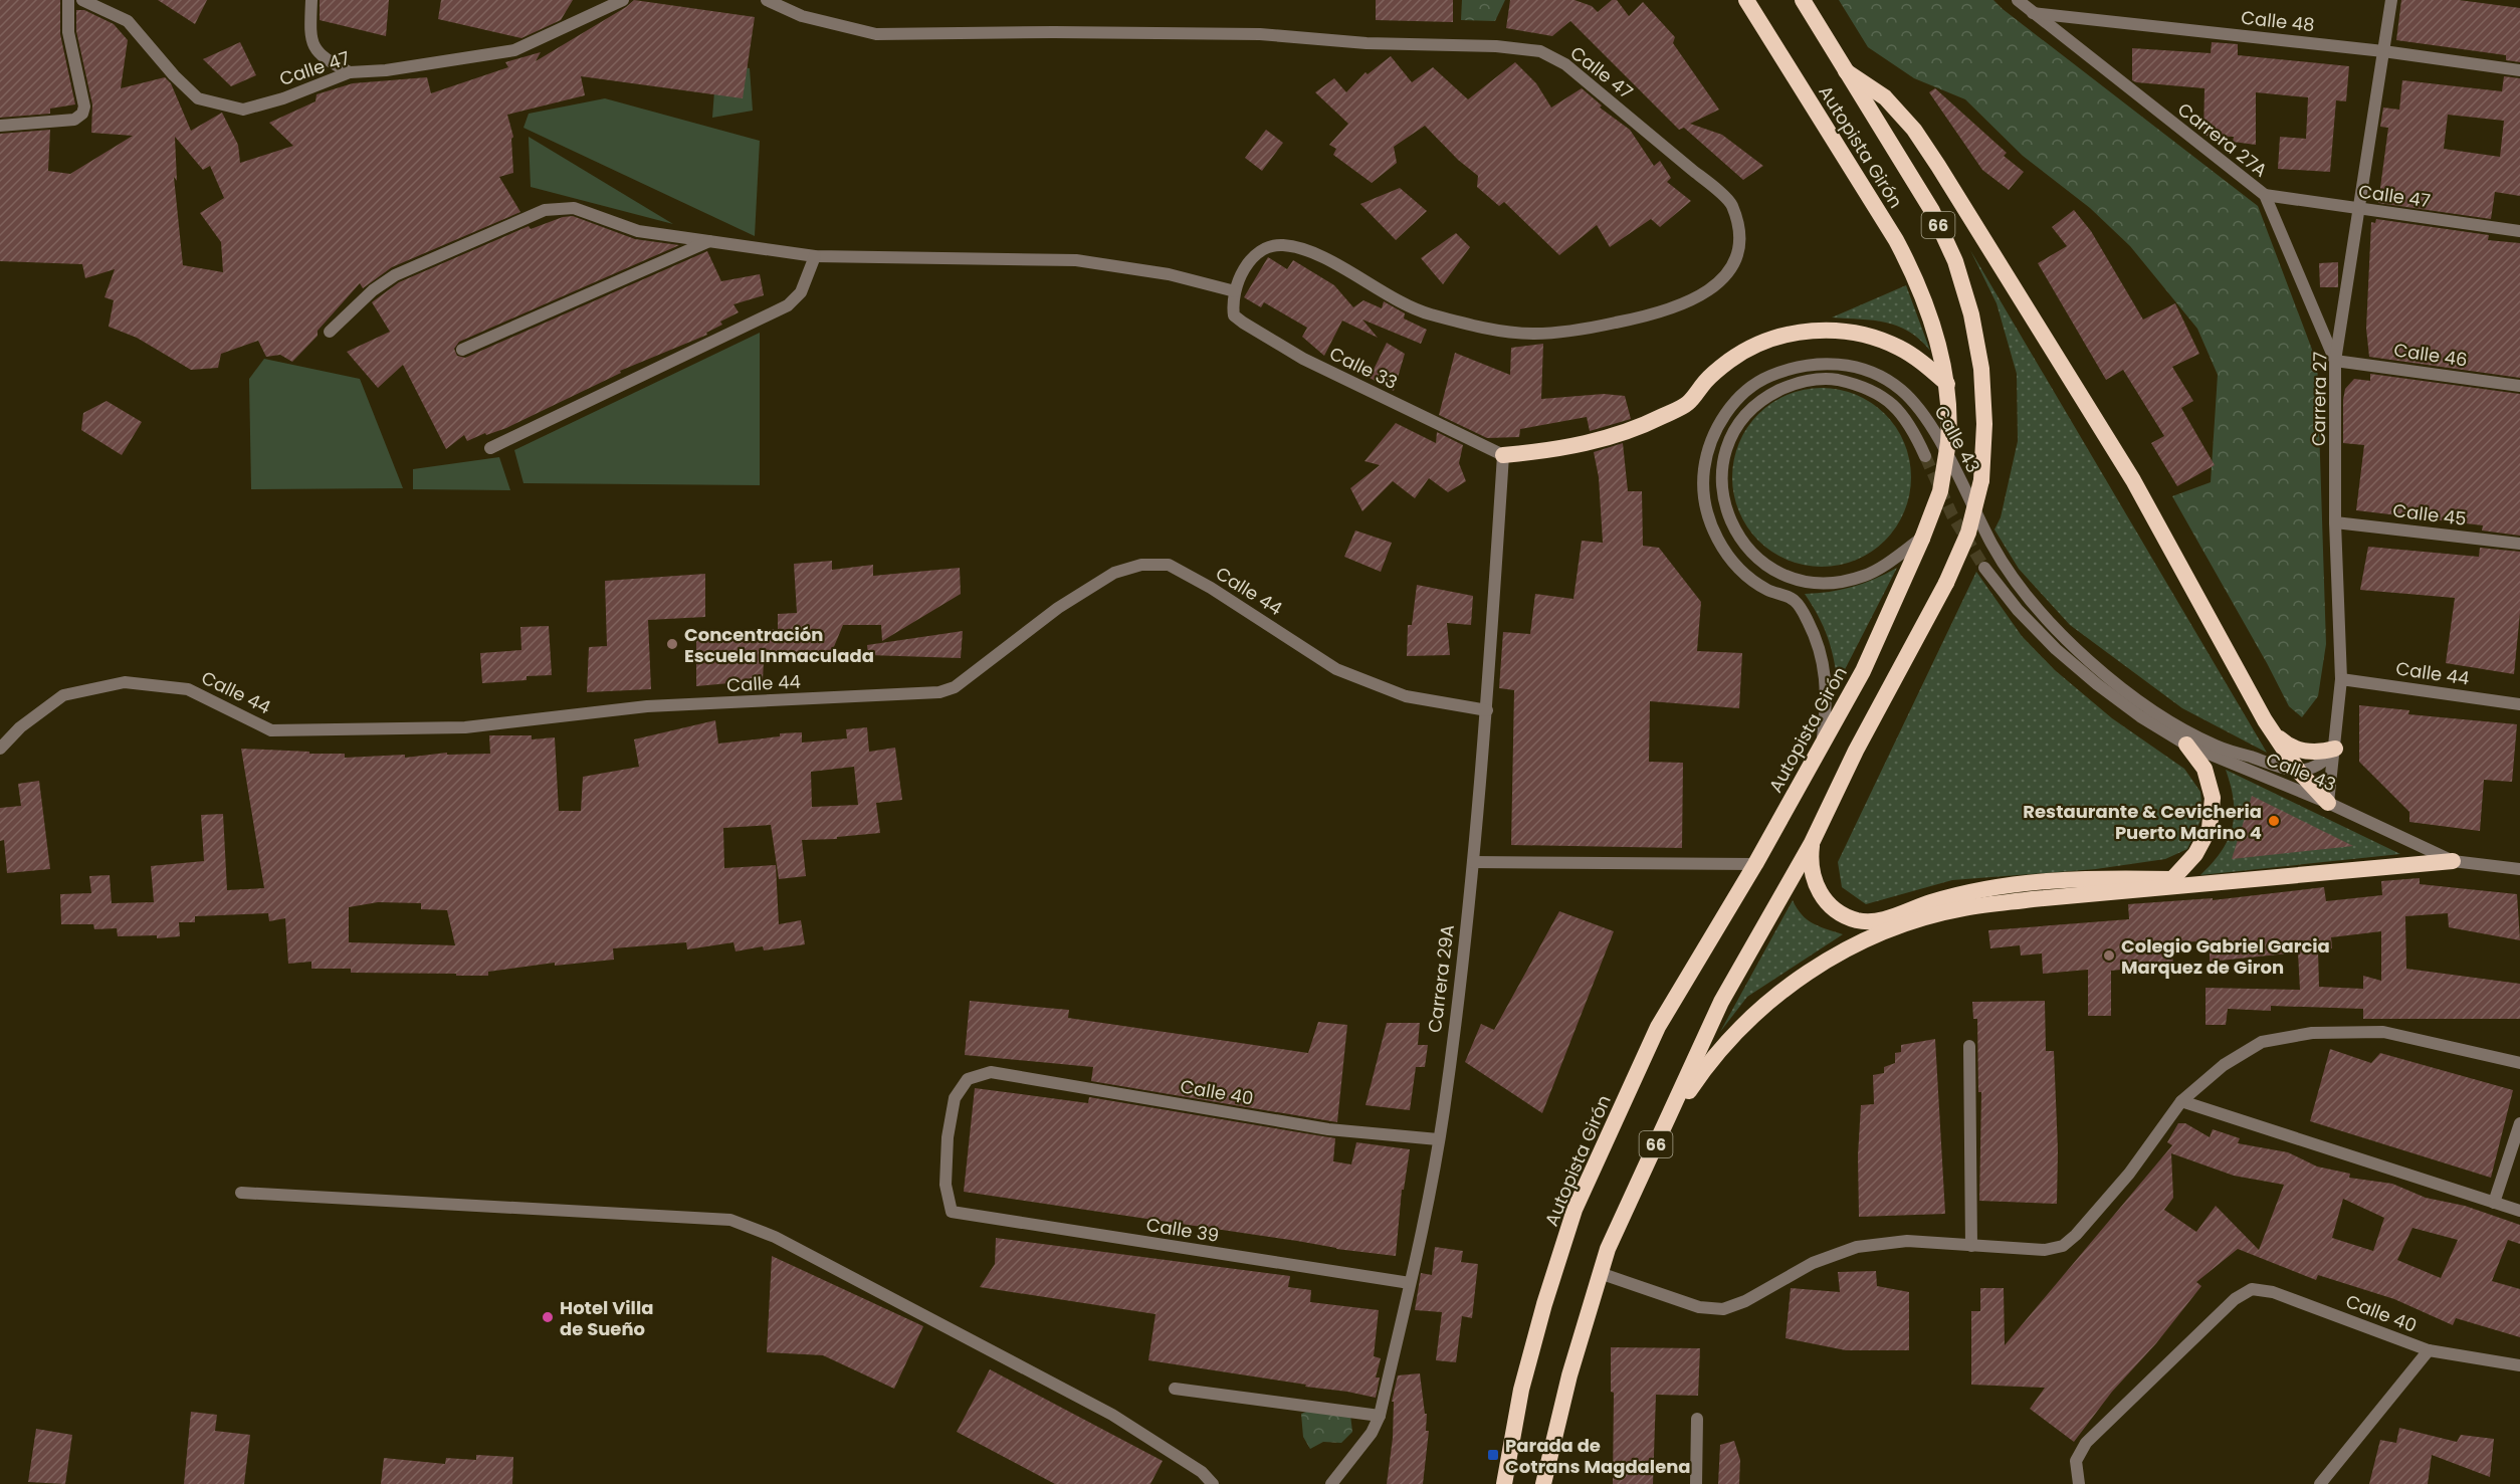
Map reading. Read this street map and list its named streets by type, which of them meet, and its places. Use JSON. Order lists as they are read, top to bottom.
{
  "streets": {
    "highway": ["Autopista Girón", "66"],
    "street": [
      "Calle 48",
      "Calle 47",
      "Carrera 27A",
      "Calle 46",
      "Calle 33",
      "Carrera 27",
      "Calle 43",
      "Calle 45",
      "Calle 44",
      "Carrera 29A",
      "Calle 40",
      "Calle 39"
    ]
  },
  "crossings": [
    ["Calle 48", "Carrera 27A"],
    ["Calle 48", "Carrera 27"],
    ["Calle 47", "Carrera 27A"],
    ["Calle 47", "Calle 33"],
    ["Calle 47", "Carrera 27"],
    ["Carrera 27A", "Calle 46"],
    ["Carrera 27A", "Carrera 27"],
    ["Autopista Girón", "Calle 43"],
    ["Calle 46", "Carrera 27"],
    ["Calle 33", "Carrera 29A"],
    ["Carrera 27", "Calle 43"],
    ["Carrera 27", "Calle 45"],
    ["Carrera 27", "Calle 44"],
    ["Calle 44", "Carrera 29A"],
    ["Carrera 29A", "Calle 40"],
    ["Carrera 29A", "Calle 39"],
    ["Calle 40", "Calle 39"]
  ],
  "places": {
    "other": [
      "Concentración Escuela Inmaculada",
      "Restaurante & Cevicheria Puerto Marino 4",
      "Colegio Gabriel Garcia Marquez de Giron",
      "Hotel Villa de Sueño"
    ],
    "transit": ["Parada de Cotrans Magdalena"]
  }
}
